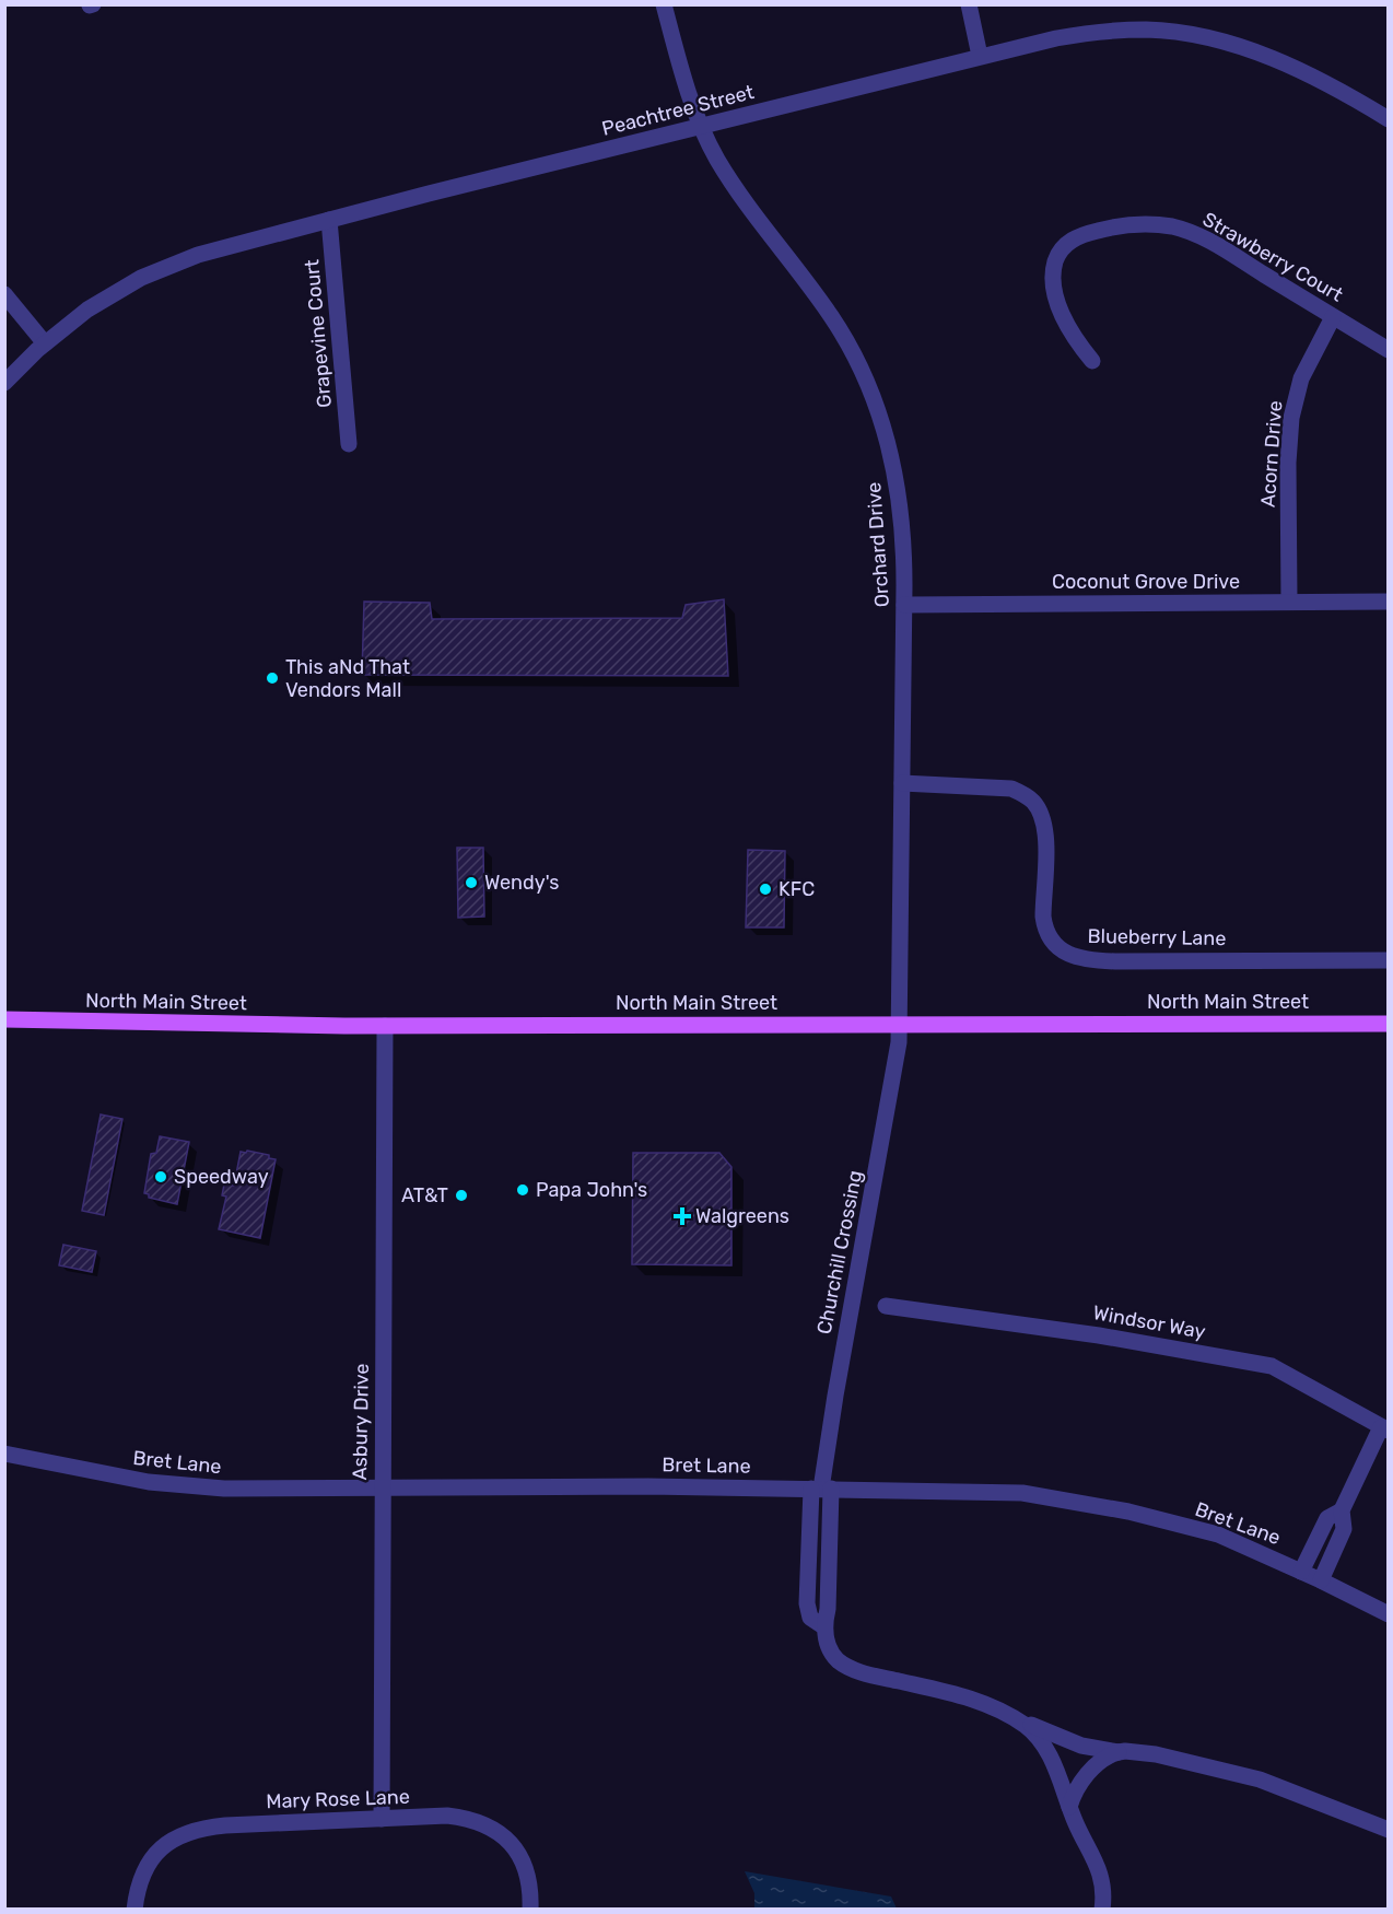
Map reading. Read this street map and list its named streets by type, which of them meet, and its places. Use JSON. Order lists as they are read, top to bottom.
{
  "streets": {
    "main road": ["North Main Street"],
    "street": [
      "Peachtree Street",
      "Strawberry Court",
      "Grapevine Court",
      "Acorn Drive",
      "Orchard Drive",
      "Coconut Grove Drive",
      "Blueberry Lane",
      "Churchill Crossing",
      "Windsor Way",
      "Asbury Drive",
      "Bret Lane",
      "Mary Rose Lane"
    ]
  },
  "crossings": [
    ["Peachtree Street", "Grapevine Court"],
    ["Peachtree Street", "Orchard Drive"],
    ["Strawberry Court", "Acorn Drive"],
    ["Acorn Drive", "Coconut Grove Drive"],
    ["Orchard Drive", "Coconut Grove Drive"],
    ["Orchard Drive", "Blueberry Lane"],
    ["Orchard Drive", "North Main Street"],
    ["Orchard Drive", "Churchill Crossing"],
    ["North Main Street", "Churchill Crossing"],
    ["North Main Street", "Asbury Drive"],
    ["Churchill Crossing", "Bret Lane"],
    ["Asbury Drive", "Bret Lane"],
    ["Asbury Drive", "Mary Rose Lane"]
  ],
  "places": {
    "other": [
      "This aNd That Vendors Mall",
      "Wendy's",
      "KFC",
      "Speedway",
      "Papa John's",
      "AT&T"
    ],
    "health": ["Walgreens"]
  }
}
